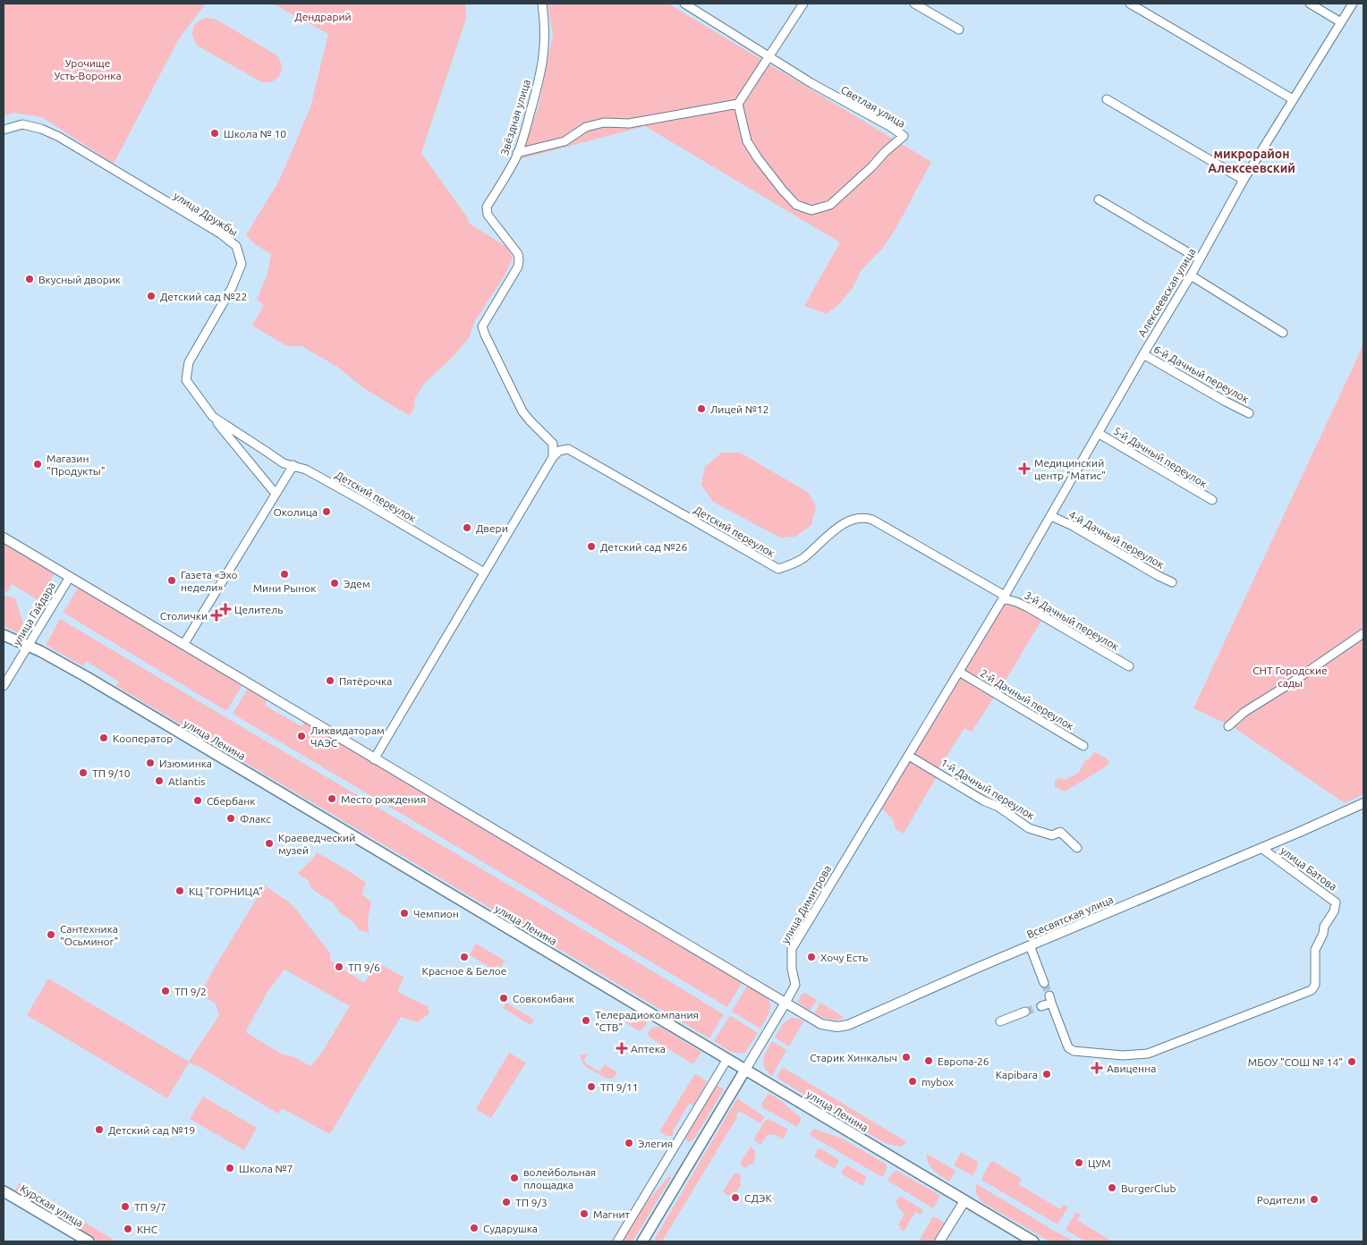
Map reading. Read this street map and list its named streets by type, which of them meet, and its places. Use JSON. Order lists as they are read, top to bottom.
{
  "streets": {
    "main road": ["улица Ленина", "Курская улица"],
    "street": [
      "Светлая улица",
      "Звёздная улица",
      "улица Дружбы",
      "Алексеевская улица",
      "6-й Дачный переулок",
      "5-й Дачный переулок",
      "Детский переулок",
      "4-й Дачный переулок",
      "улица Гайдара",
      "3-й Дачный переулок",
      "2-й Дачный переулок",
      "1-й Дачный переулок",
      "улица Батова",
      "улица Димитрова",
      "Всесвятская улица"
    ]
  },
  "crossings": [
    ["Звёздная улица", "Детский переулок"],
    ["улица Дружбы", "Детский переулок"],
    ["Алексеевская улица", "6-й Дачный переулок"],
    ["Алексеевская улица", "5-й Дачный переулок"],
    ["Алексеевская улица", "Детский переулок"],
    ["Алексеевская улица", "4-й Дачный переулок"],
    ["Алексеевская улица", "3-й Дачный переулок"],
    ["Детский переулок", "3-й Дачный переулок"],
    ["улица Гайдара", "улица Ленина"],
    ["улица Гайдара", "Всесвятская улица"],
    ["1-й Дачный переулок", "улица Димитрова"],
    ["улица Батова", "Всесвятская улица"],
    ["улица Димитрова", "Всесвятская улица"]
  ],
  "districts": ["микрорайон Алексеевский"],
  "parks": ["Дендрарий", "Урочище Усть-Воронка", "СНТ Городские сады"],
  "places": {
    "other": [
      "Школа № 10",
      "Вкусный дворик",
      "Детский сад №22",
      "Лицей №12",
      "Магазин \"Продукты\"",
      "Околица",
      "Двери",
      "Детский сад №26",
      "Мини Рынок",
      "Газета «Эхо недели»",
      "Эдем",
      "Пятёрочка",
      "Ликвидаторам ЧАЭС",
      "Кооператор",
      "Изюминка",
      "ТП 9/10",
      "Atlantis",
      "Место рождения",
      "Сбербанк",
      "Флакс",
      "Краеведческий музей",
      "КЦ \"ГОРНИЦА\"",
      "Чемпион",
      "Сантехника \"Осьминог\"",
      "Красное & Белое",
      "Хочу Есть",
      "ТП 9/6",
      "ТП 9/2",
      "Совкомбанк",
      "Телерадиокомпания \"СТВ\"",
      "Старик Хинкалыч",
      "Европа-26",
      "МБОУ \"СОШ № 14\"",
      "Kapibara",
      "mybox",
      "ТП 9/11",
      "Детский сад №19",
      "Элегия",
      "ЦУМ",
      "Школа №7",
      "волейбольная площадка",
      "BurgerClub",
      "СДЭК",
      "Родители",
      "ТП 9/3",
      "ТП 9/7",
      "Магнит",
      "Сударушка",
      "КНС"
    ],
    "health": [
      "Медицинский центр \"Матис\"",
      "Целитель",
      "Столички",
      "Аптека",
      "Авиценна"
    ]
  }
}
